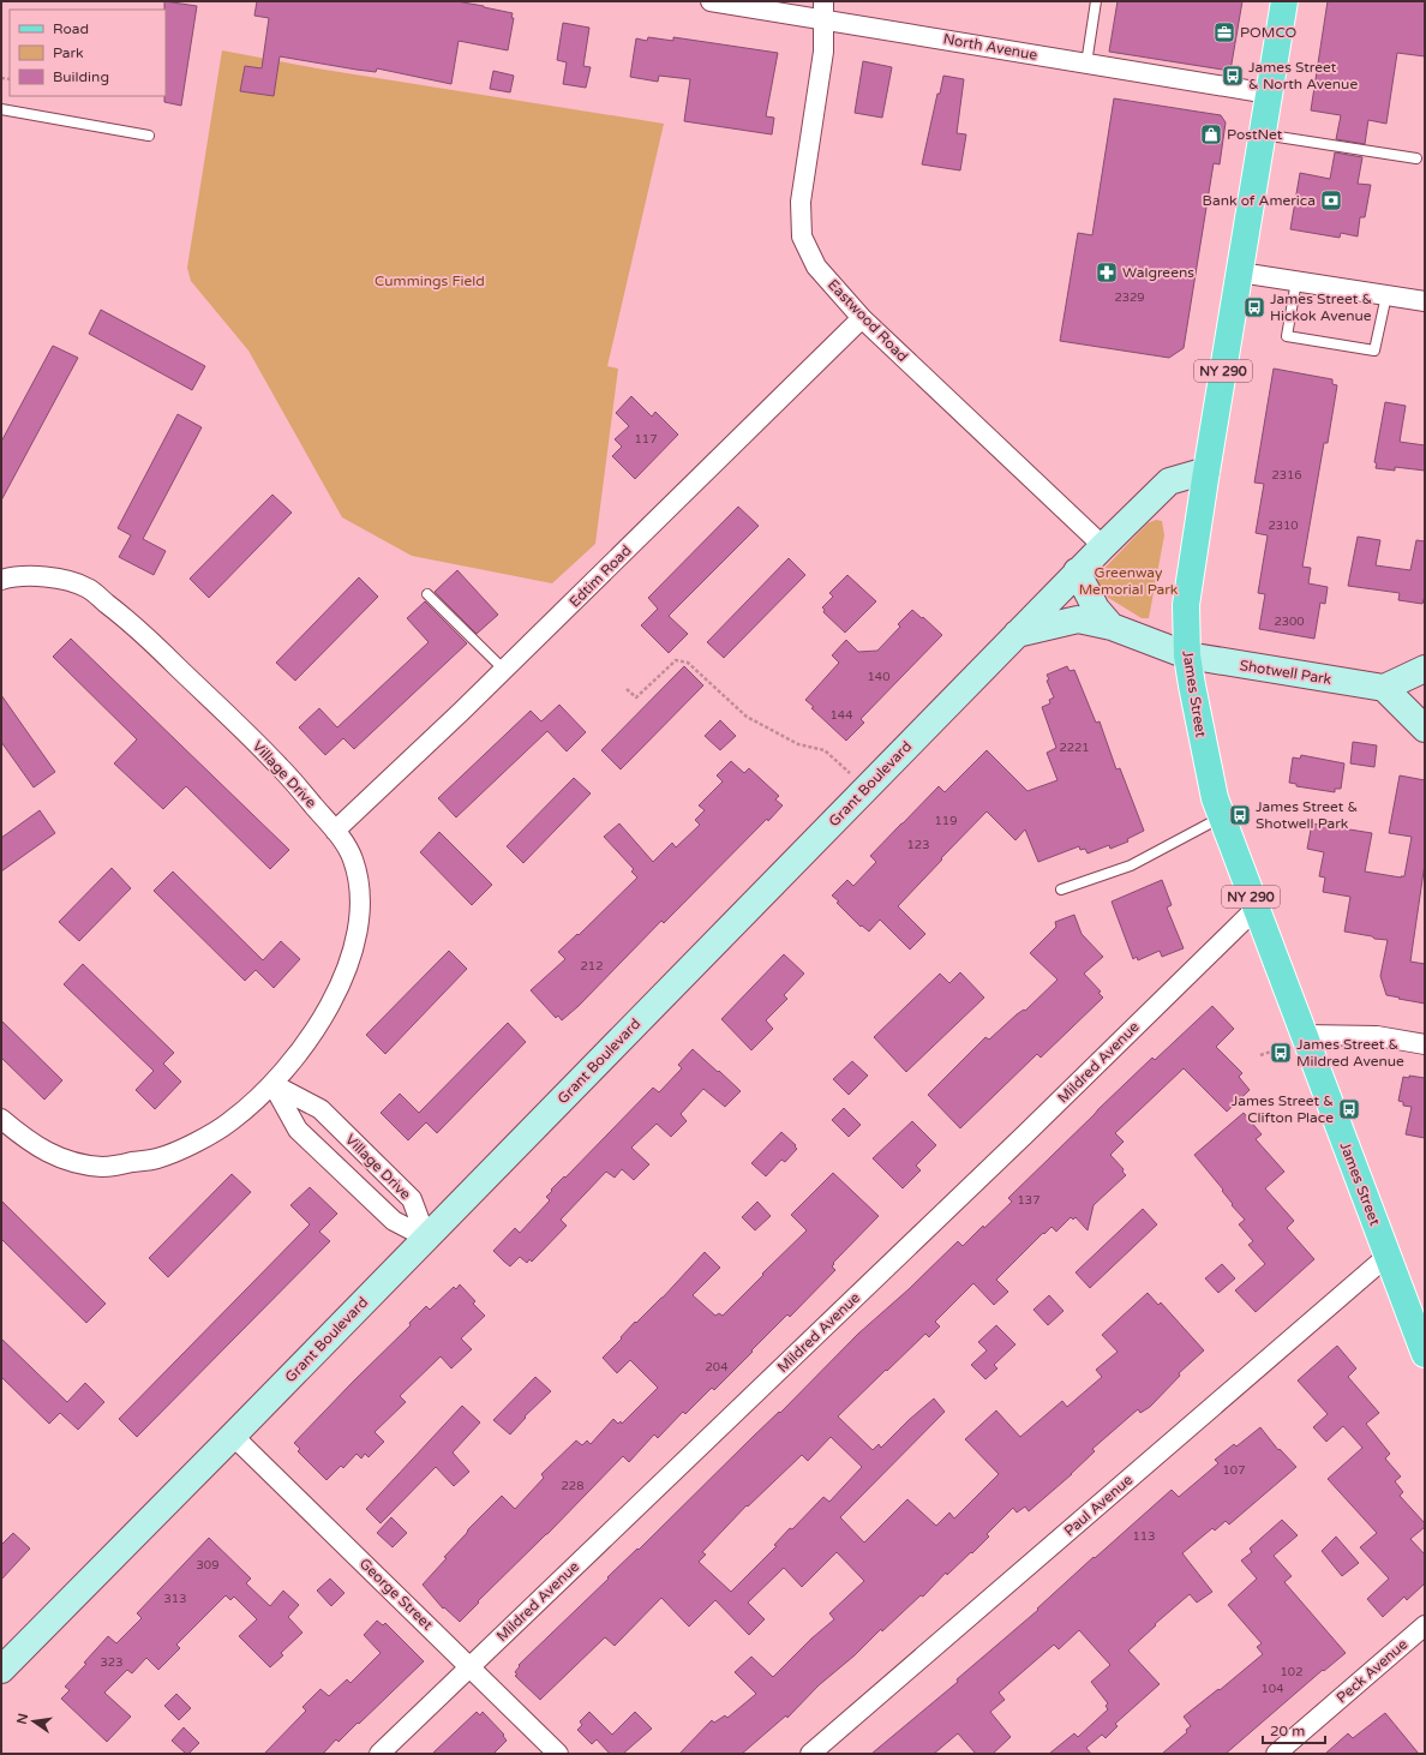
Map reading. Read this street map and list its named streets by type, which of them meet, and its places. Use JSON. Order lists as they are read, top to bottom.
{
  "streets": {
    "main road": ["NY 290", "James Street"],
    "street": [
      "North Avenue",
      "Eastwood Road",
      "Edtim Road",
      "Shotwell Park",
      "Village Drive",
      "Grant Boulevard",
      "Mildred Avenue",
      "Paul Avenue",
      "George Street",
      "Peck Avenue"
    ]
  },
  "crossings": [
    ["North Avenue", "Eastwood Road"],
    ["North Avenue", "James Street"],
    ["Eastwood Road", "Edtim Road"],
    ["Eastwood Road", "Grant Boulevard"],
    ["Edtim Road", "Village Drive"],
    ["Shotwell Park", "James Street"],
    ["Shotwell Park", "Grant Boulevard"],
    ["James Street", "Grant Boulevard"],
    ["James Street", "Mildred Avenue"],
    ["James Street", "Paul Avenue"],
    ["Village Drive", "Grant Boulevard"],
    ["Grant Boulevard", "George Street"],
    ["Mildred Avenue", "George Street"]
  ],
  "parks": ["Cummings Field", "Greenway Memorial Park"],
  "places": {
    "office": ["POMCO"],
    "bus stop": [
      "James Street & North Avenue",
      "James Street & Hickok Avenue",
      "James Street & Shotwell Park",
      "James Street & Mildred Avenue",
      "James Street & Clifton Place"
    ],
    "shop": ["PostNet"],
    "bank": ["Bank of America"],
    "pharmacy": ["Walgreens"]
  },
  "house_numbers": [
    "2329",
    "117",
    "2316",
    "2310",
    "2300",
    "140",
    "144",
    "2221",
    "119",
    "123",
    "212",
    "137",
    "204",
    "107",
    "228",
    "113",
    "309",
    "313",
    "323",
    "102",
    "104"
  ],
  "legend": ["Road", "Park", "Building"],
  "scale_bar": "20 m",
  "north": "left"
}
